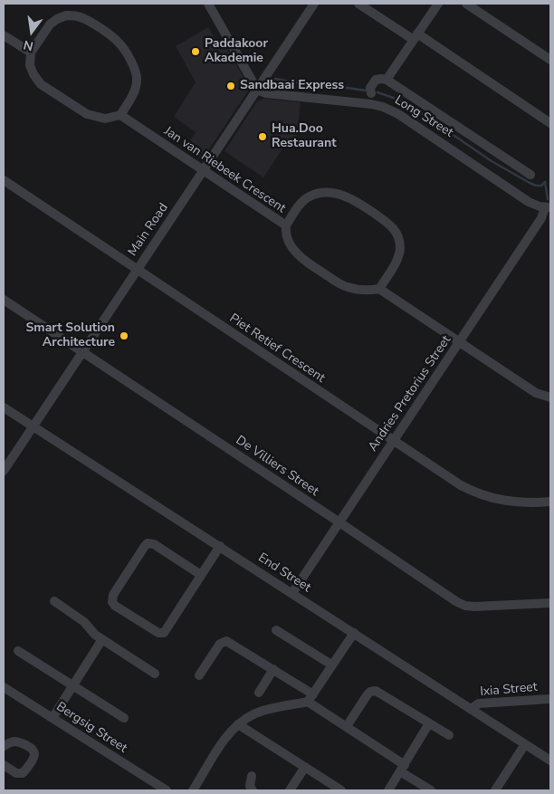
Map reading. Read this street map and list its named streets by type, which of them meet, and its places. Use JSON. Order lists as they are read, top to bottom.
{
  "streets": {
    "street": [
      "Long Street",
      "Jan van Riebeek Crescent",
      "Main Road",
      "Piet Retief Crescent",
      "Andries Pretorius Street",
      "De Villiers Street",
      "End Street",
      "Ixia Street",
      "Bergsig Street"
    ]
  },
  "crossings": [
    ["Long Street", "Main Road"],
    ["Long Street", "Andries Pretorius Street"],
    ["Jan van Riebeek Crescent", "Main Road"],
    ["Main Road", "Piet Retief Crescent"],
    ["Main Road", "De Villiers Street"],
    ["Main Road", "End Street"],
    ["Piet Retief Crescent", "Andries Pretorius Street"],
    ["Andries Pretorius Street", "De Villiers Street"],
    ["Andries Pretorius Street", "End Street"],
    ["End Street", "Ixia Street"]
  ],
  "places": [
    "Paddakoor Akademie",
    "Sandbaai Express",
    "Hua.Doo Restaurant",
    "Smart Solution Architecture"
  ],
  "north": "bottom"
}
